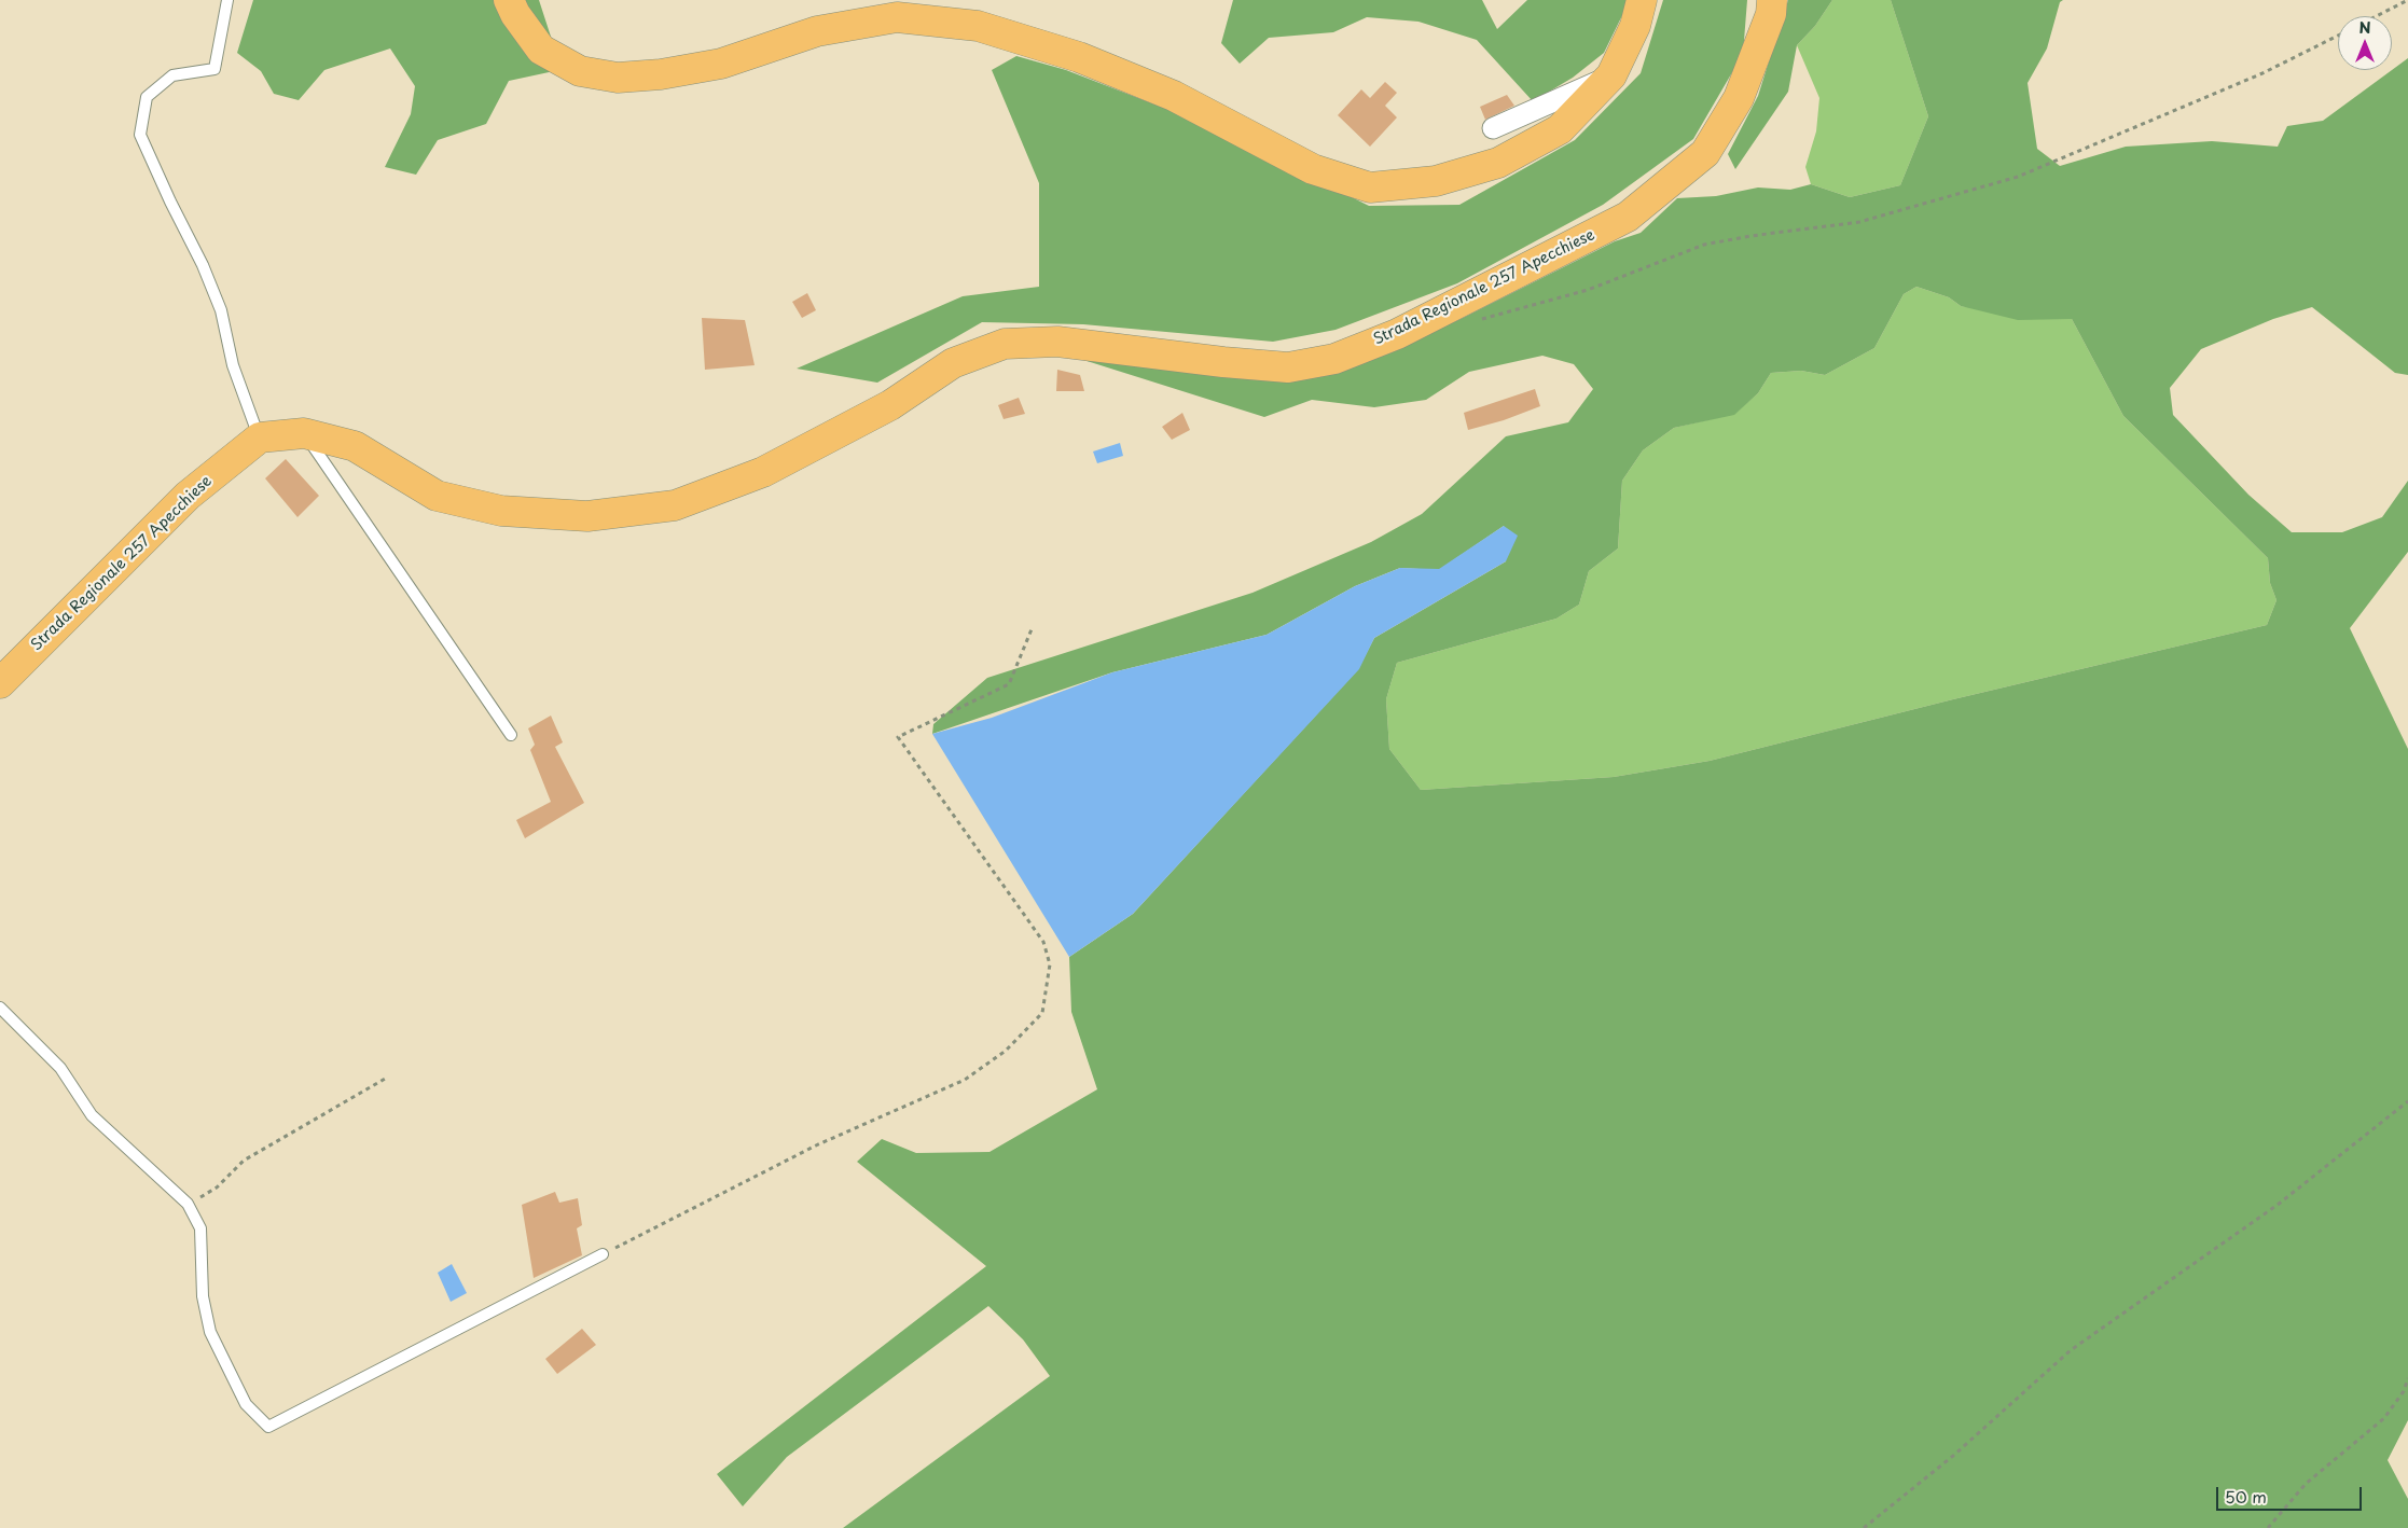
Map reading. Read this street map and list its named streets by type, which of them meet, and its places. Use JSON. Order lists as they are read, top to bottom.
{
  "streets": {
    "main road": ["Strada Regionale 257 Apecchiese"]
  },
  "scale_bar": "50 m",
  "north": "top"
}
